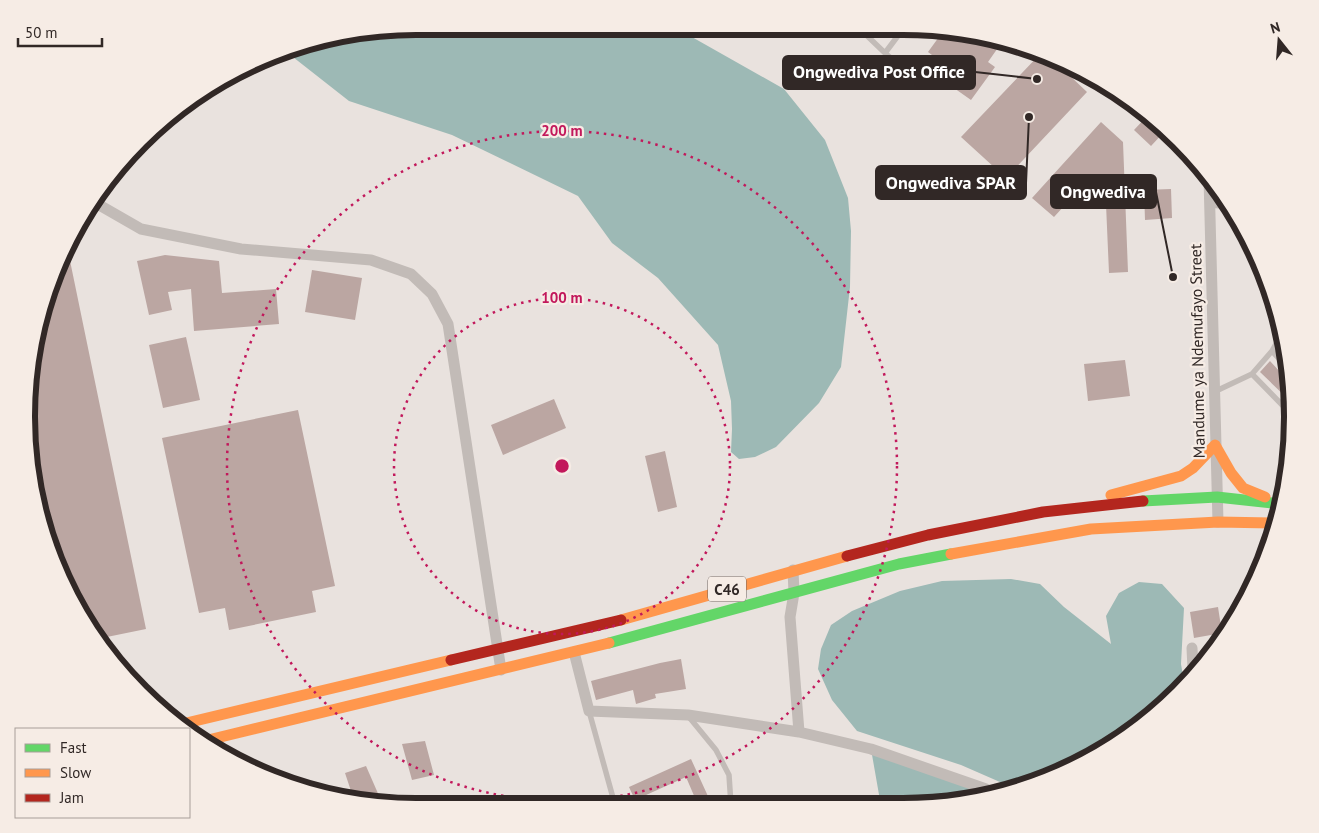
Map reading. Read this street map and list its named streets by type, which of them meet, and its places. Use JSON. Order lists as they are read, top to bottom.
{
  "streets": {
    "main road": ["C46"],
    "street": ["Mandume ya Ndemufayo Street"]
  },
  "crossings": [
    ["Mandume ya Ndemufayo Street", "C46"]
  ],
  "places": ["Ongwediva Post Office", "Ongwediva SPAR", "Ongwediva"],
  "legend": ["Fast", "Slow", "Jam"],
  "scale_bar": "50 m",
  "north": "top",
  "rings": ["200 m", "100 m"]
}
